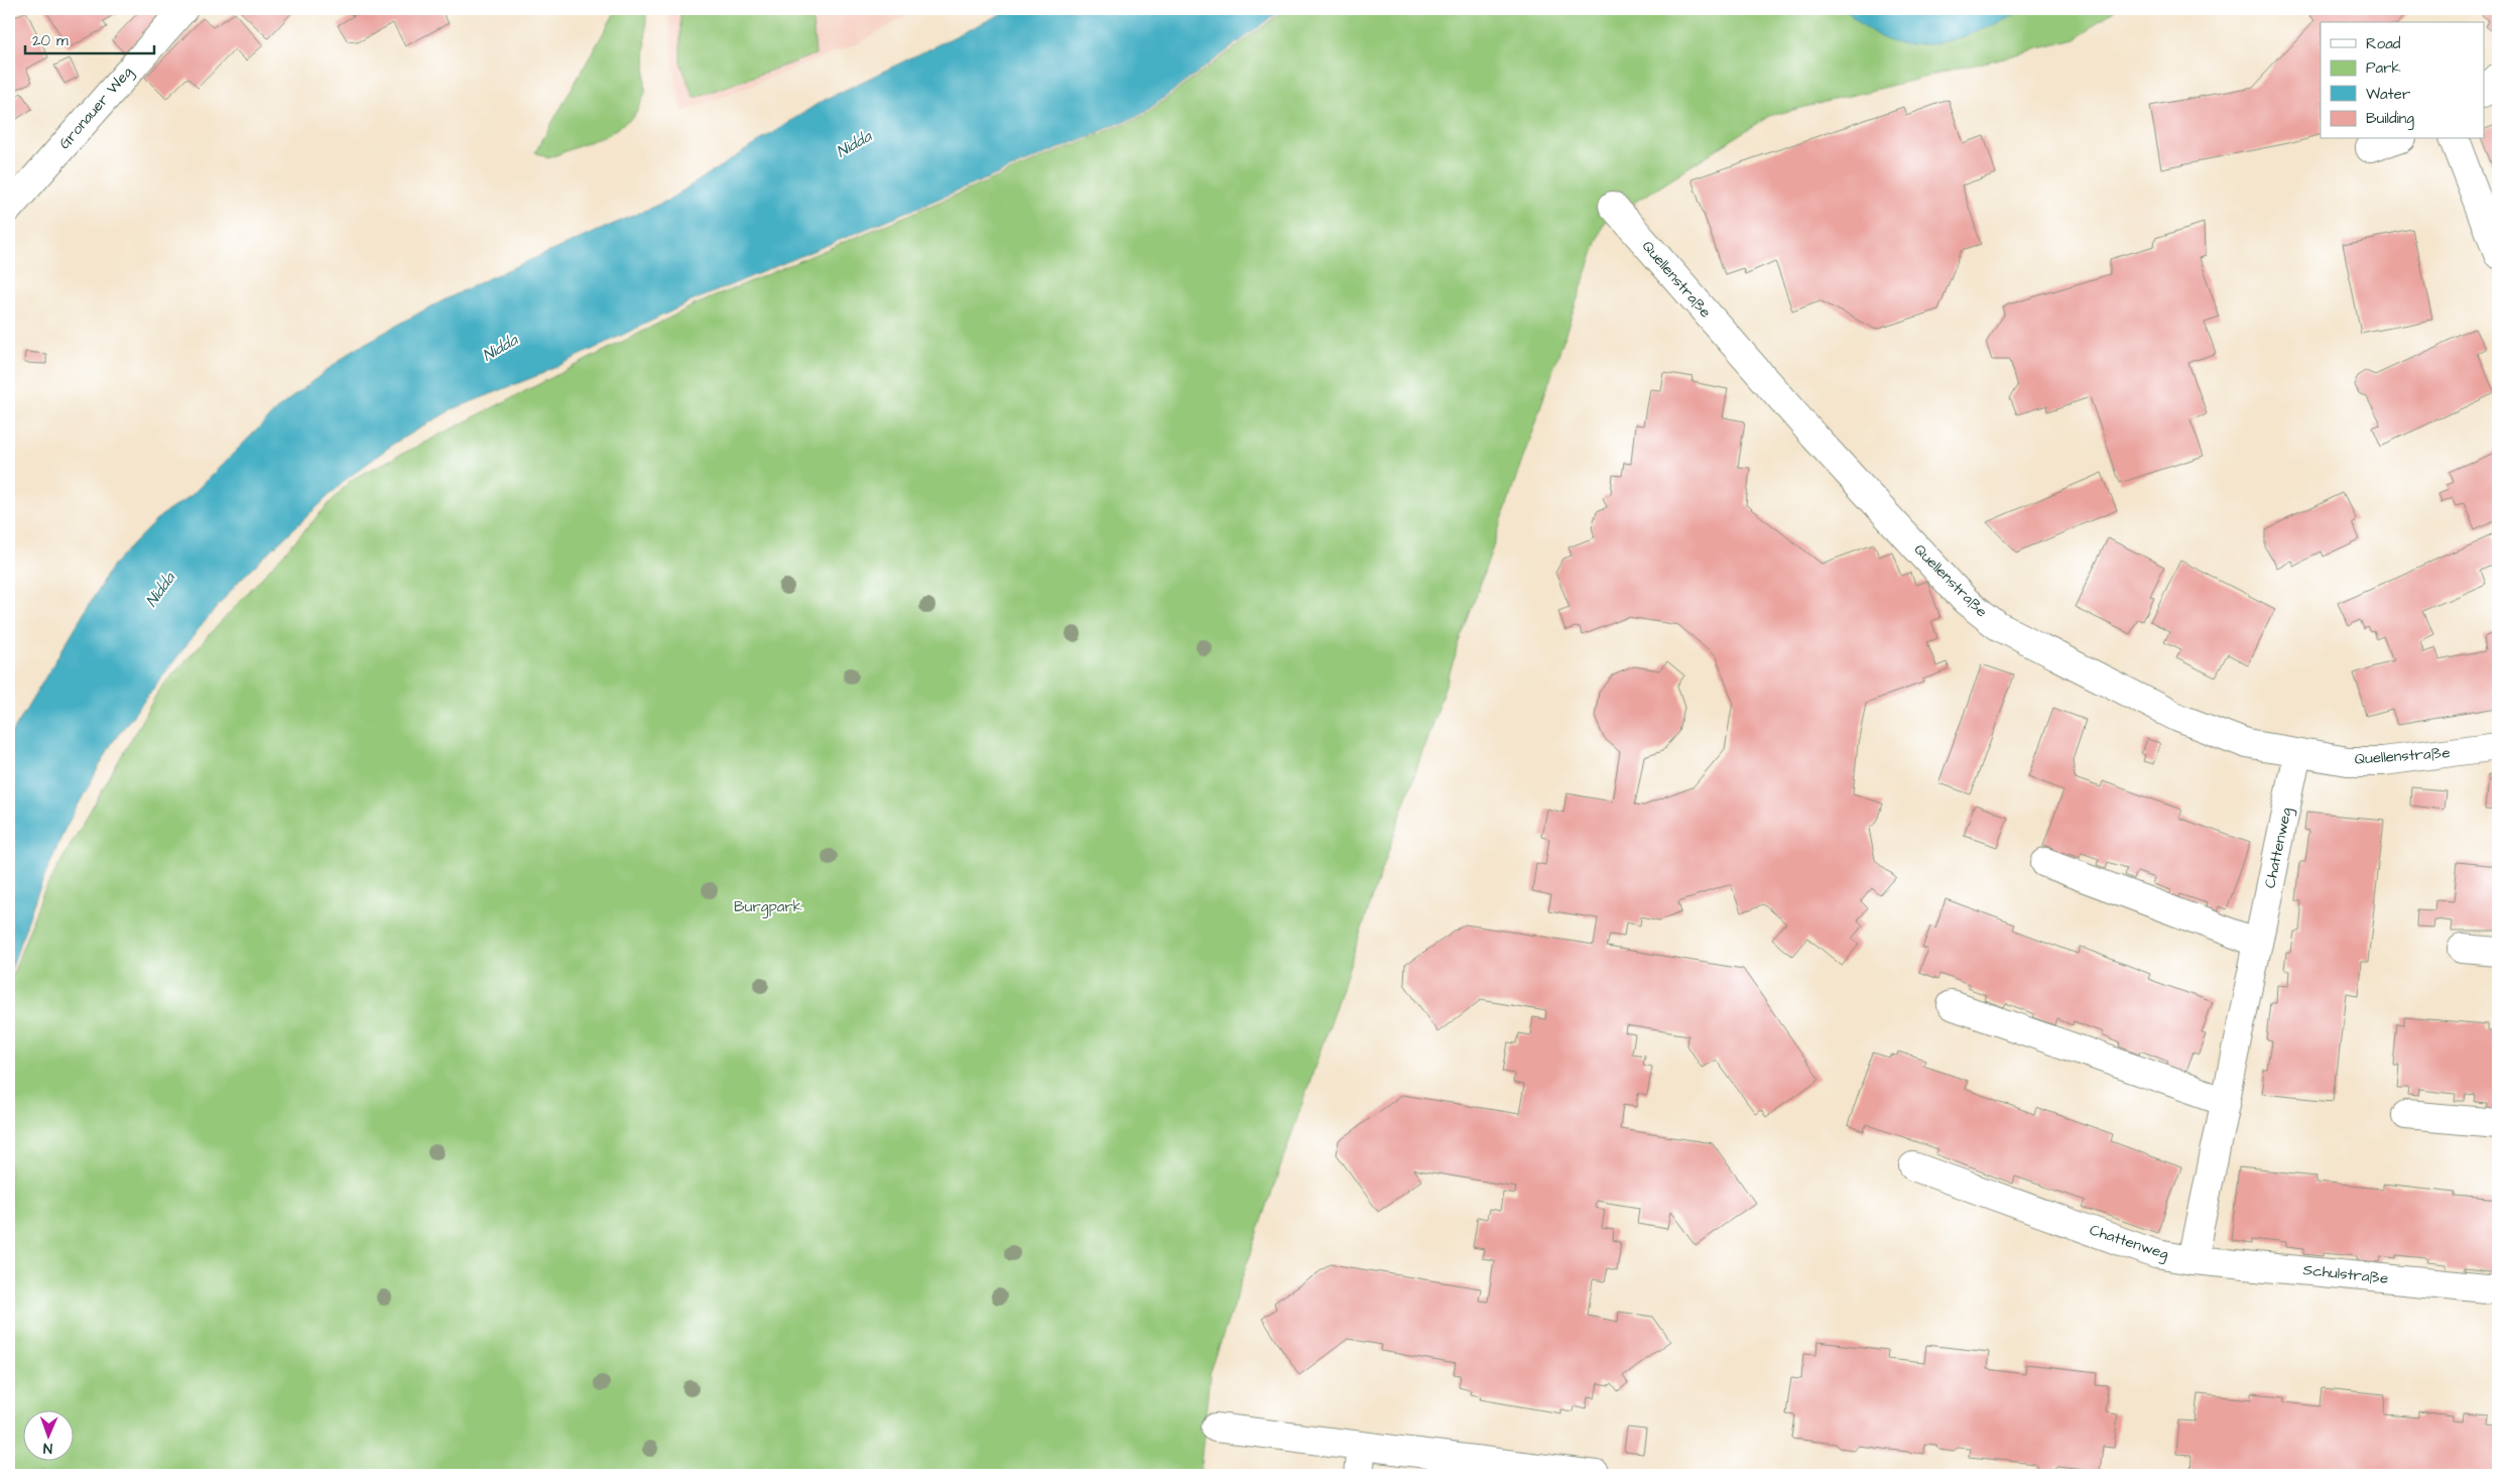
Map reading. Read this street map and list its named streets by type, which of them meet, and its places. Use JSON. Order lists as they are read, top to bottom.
{
  "streets": {
    "street": [
      "Gronauer Weg",
      "Quellenstraße",
      "Chattenweg",
      "Schulstraße"
    ]
  },
  "crossings": [
    ["Quellenstraße", "Chattenweg"],
    ["Chattenweg", "Schulstraße"]
  ],
  "water": ["Nidda"],
  "parks": ["Burgpark"],
  "legend": [
    "Road",
    "Park",
    "Water",
    "Building"
  ],
  "scale_bar": "20 m",
  "north": "bottom"
}
